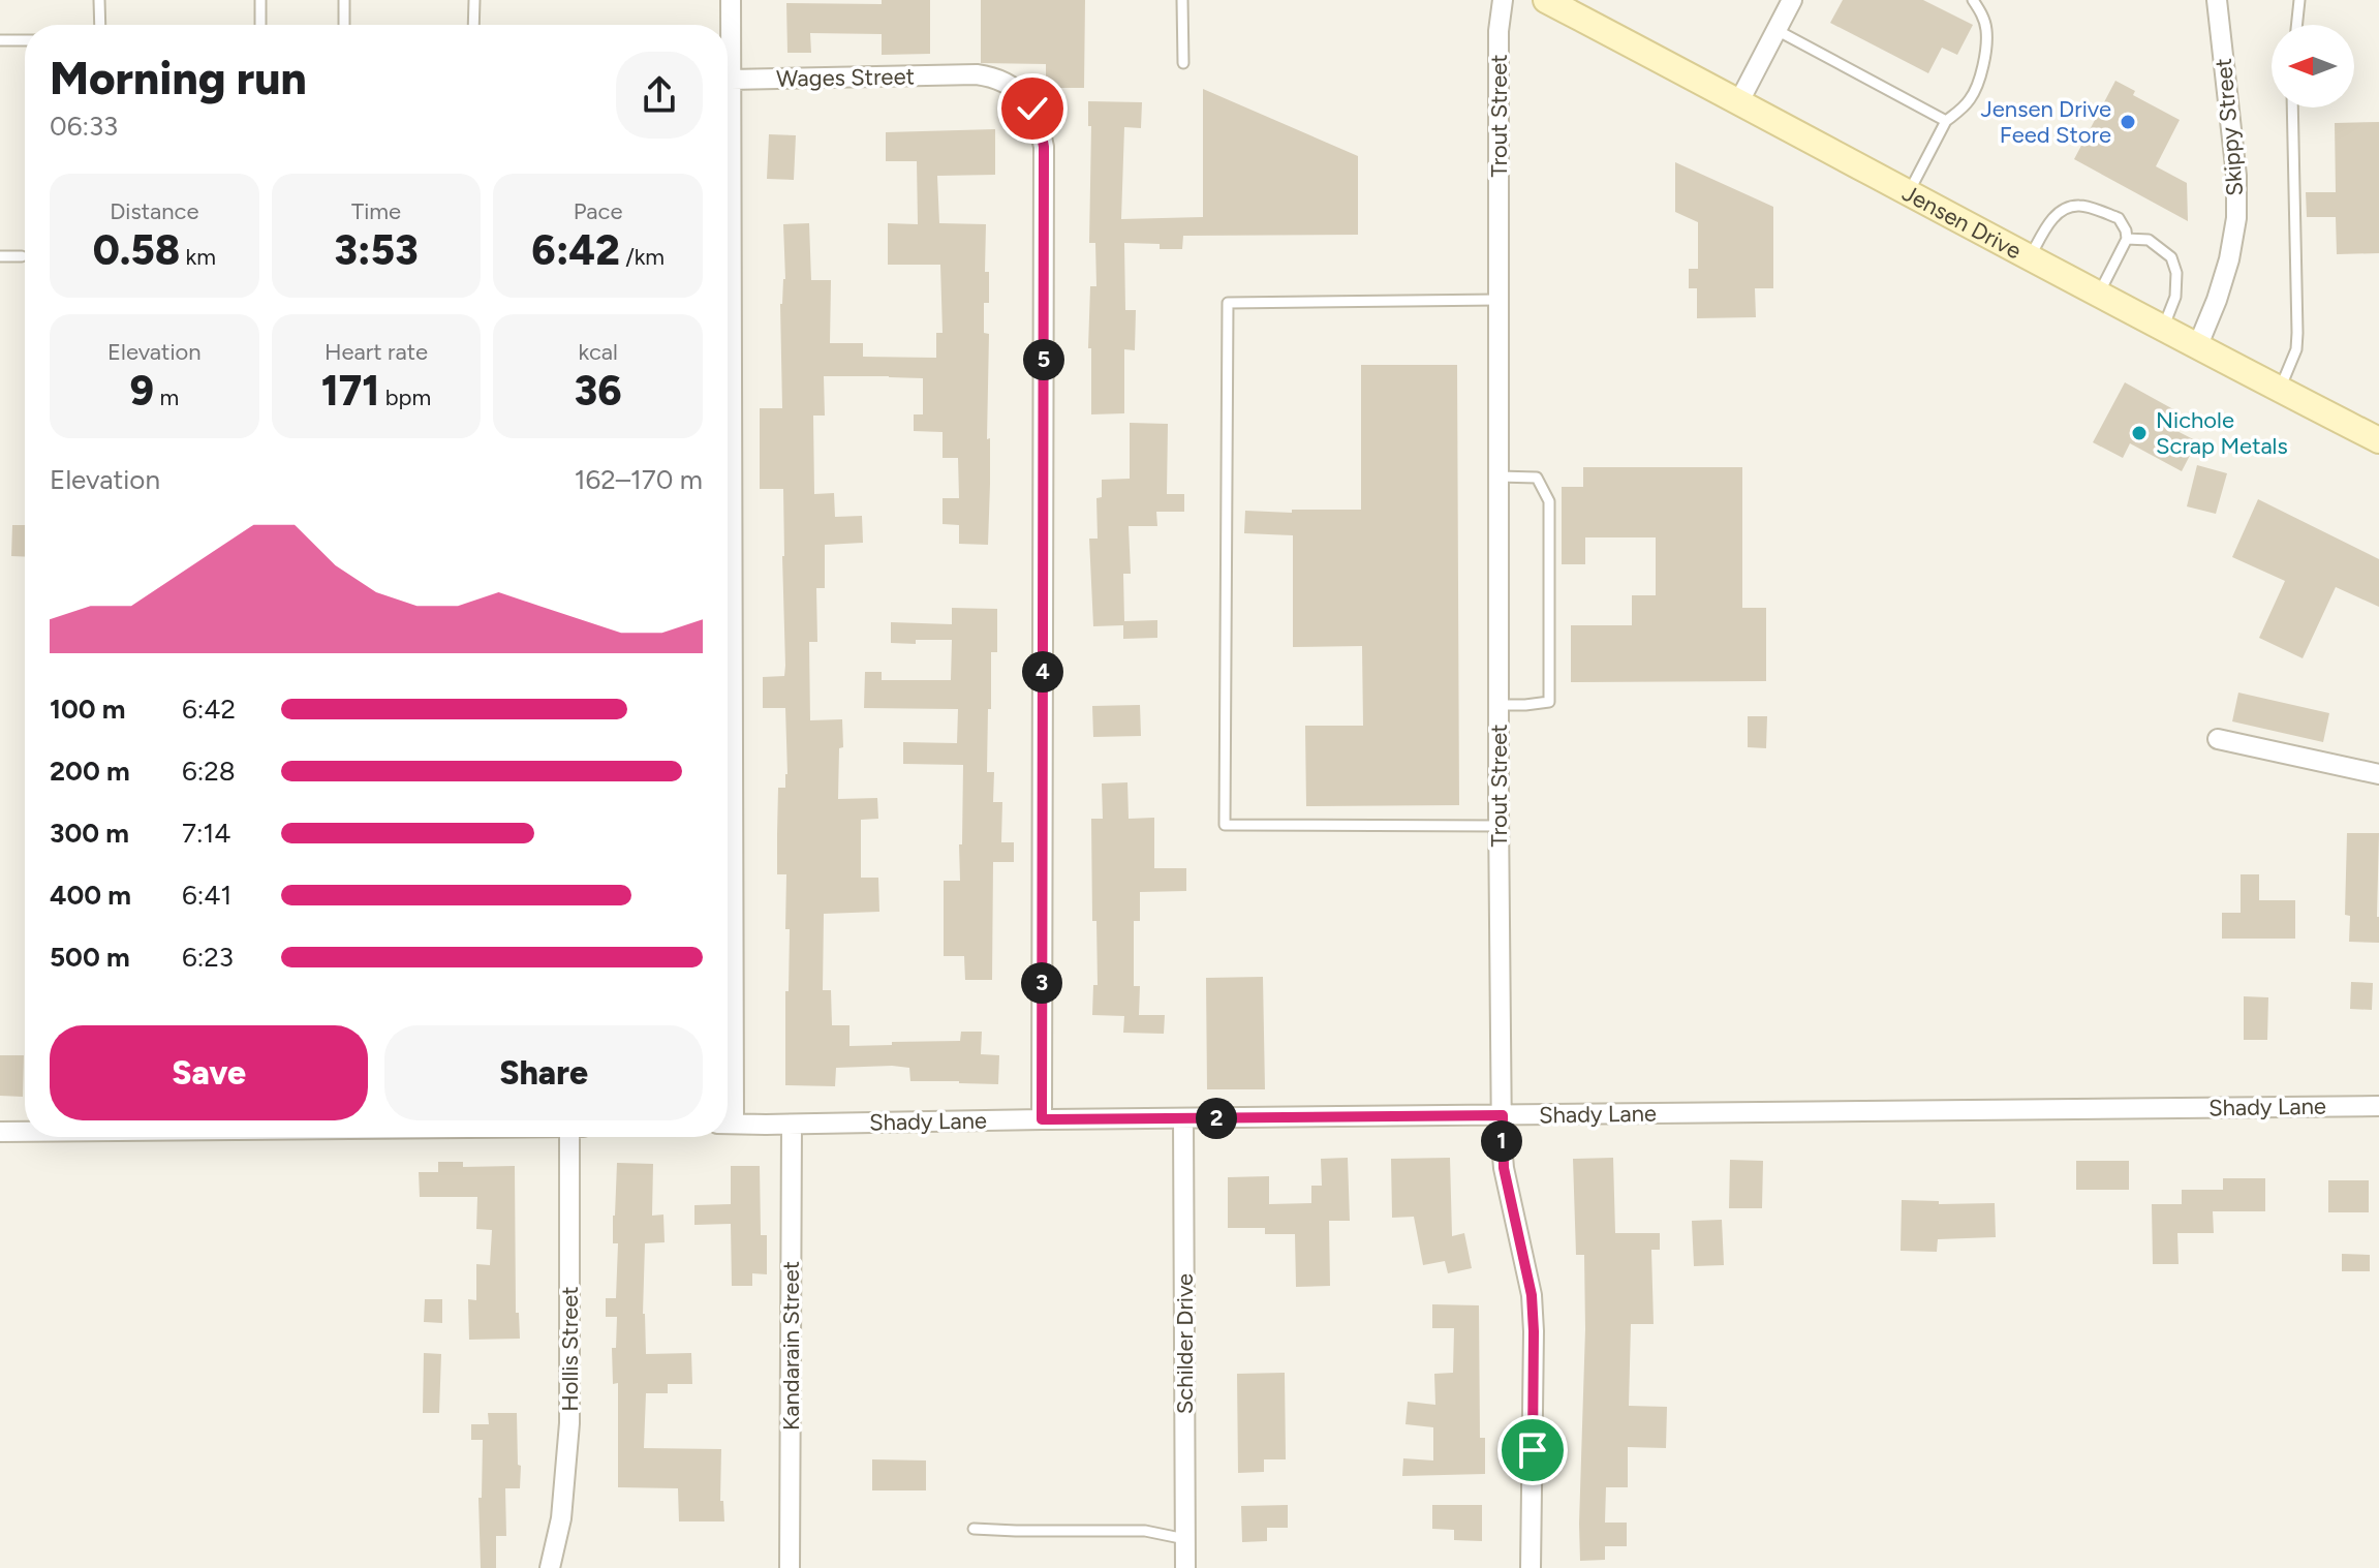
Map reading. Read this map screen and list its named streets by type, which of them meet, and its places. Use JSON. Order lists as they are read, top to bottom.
{
  "streets": {
    "main road": ["Jensen Drive"],
    "street": [
      "Wages Street",
      "Trout Street",
      "Skippy Street",
      "Shady Lane",
      "Schilder Drive",
      "Kandarain Street",
      "Hollis Street"
    ]
  },
  "crossings": [
    ["Wages Street", "Shady Lane"],
    ["Trout Street", "Shady Lane"],
    ["Skippy Street", "Jensen Drive"],
    ["Shady Lane", "Schilder Drive"],
    ["Shady Lane", "Kandarain Street"]
  ],
  "places": ["Jensen Drive Feed Store", "Nichole Scrap Metals"],
  "north": "left",
  "page": {
    "heading": ["Morning run", "06:33"],
    "stats": [
      ["Distance", "0.58 km"],
      ["Time", "3:53"],
      ["Pace", "6:42 /km"],
      ["Elevation", "9 m"],
      ["Heart rate", "171 bpm"],
      ["kcal", "36"]
    ],
    "pins": [
      "5",
      "4",
      "3",
      "2",
      "1"
    ],
    "chart": ["Elevation", "162–170 m"],
    "list": [
      {
        "name": "100 m",
        "note": "6:42"
      },
      {
        "name": "200 m",
        "note": "6:28"
      },
      {
        "name": "300 m",
        "note": "7:14"
      },
      {
        "name": "400 m",
        "note": "6:41"
      },
      {
        "name": "500 m",
        "note": "6:23"
      }
    ],
    "buttons": ["Save", "Share"]
  }
}
